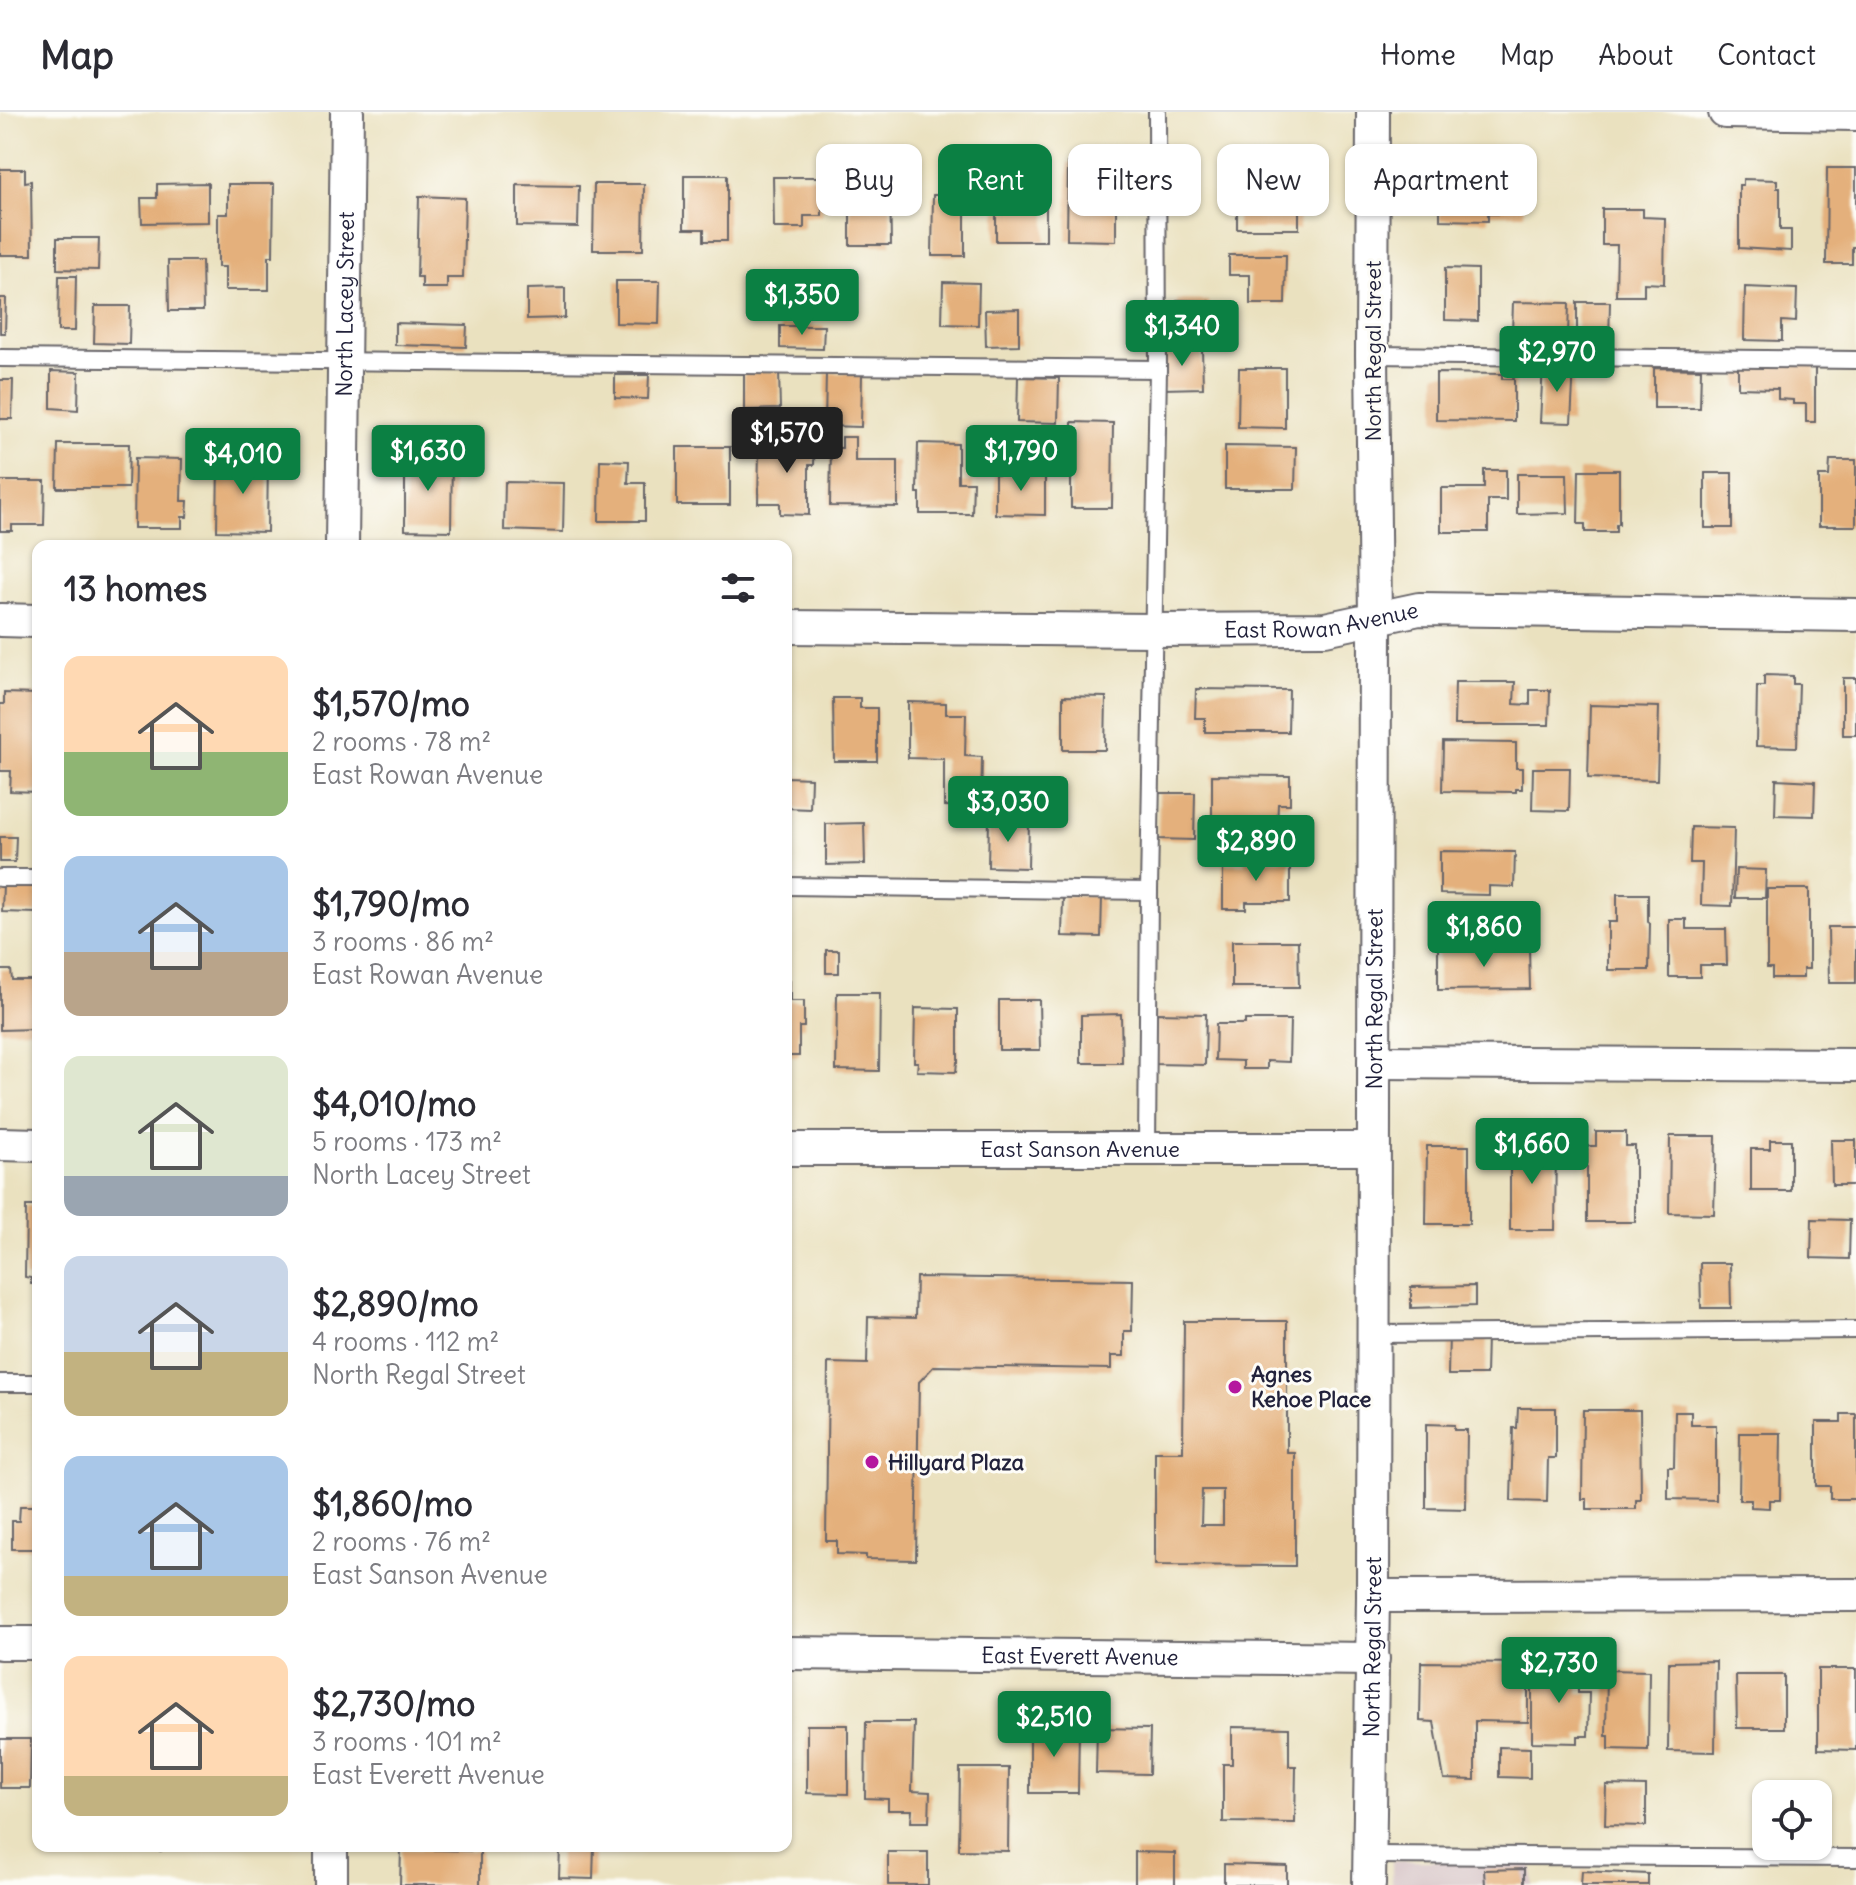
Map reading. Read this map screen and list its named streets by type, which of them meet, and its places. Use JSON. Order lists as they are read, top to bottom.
{
  "streets": {
    "street": [
      "North Lacey Street",
      "North Regal Street",
      "East Rowan Avenue",
      "East Sanson Avenue",
      "East Everett Avenue"
    ]
  },
  "crossings": [
    ["North Regal Street", "East Rowan Avenue"],
    ["North Regal Street", "East Sanson Avenue"],
    ["North Regal Street", "East Everett Avenue"]
  ],
  "places": ["Agnes Kehoe Place", "Hillyard Plaza"],
  "page": {
    "header": "Map",
    "nav": [
      "Home",
      "Map",
      "About",
      "Contact"
    ],
    "chip": [
      "Buy",
      "Rent",
      "Filters",
      "New",
      "Apartment"
    ],
    "price": [
      "$1,350",
      "$1,340",
      "$2,970",
      "$1,570",
      "$1,630",
      "$1,790",
      "$4,010",
      "$3,030",
      "$2,890",
      "$1,860",
      "$1,660",
      "$2,730",
      "$2,510"
    ],
    "heading": "13 homes",
    "list": [
      {
        "name": "$1,570/mo",
        "note": "2 rooms · 78 m² · East Rowan Avenue"
      },
      {
        "name": "$1,790/mo",
        "note": "3 rooms · 86 m² · East Rowan Avenue"
      },
      {
        "name": "$4,010/mo",
        "note": "5 rooms · 173 m² · North Lacey Street"
      },
      {
        "name": "$2,890/mo",
        "note": "4 rooms · 112 m² · North Regal Street"
      },
      {
        "name": "$1,860/mo",
        "note": "2 rooms · 76 m² · East Sanson Avenue"
      },
      {
        "name": "$2,730/mo",
        "note": "3 rooms · 101 m² · East Everett Avenue"
      }
    ]
  }
}
